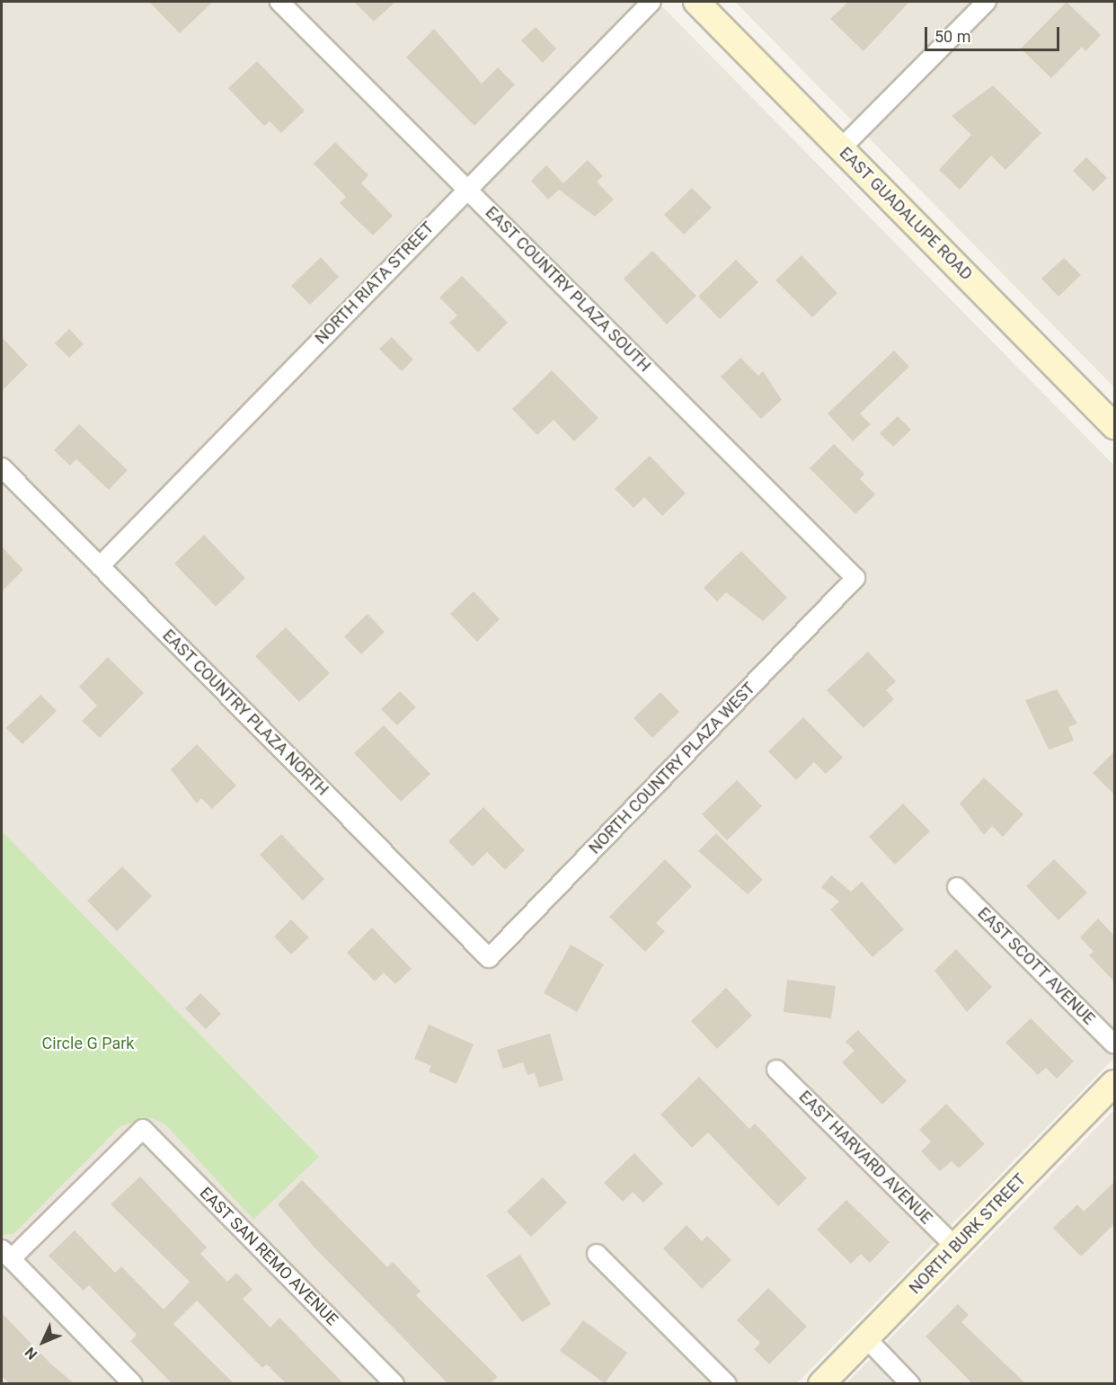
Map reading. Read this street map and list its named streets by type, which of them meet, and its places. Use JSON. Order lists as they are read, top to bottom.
{
  "streets": {
    "main road": ["EAST GUADALUPE ROAD", "NORTH BURK STREET"],
    "street": [
      "NORTH RIATA STREET",
      "EAST COUNTRY PLAZA SOUTH",
      "EAST COUNTRY PLAZA NORTH",
      "NORTH COUNTRY PLAZA WEST",
      "EAST SCOTT AVENUE",
      "EAST HARVARD AVENUE",
      "EAST SAN REMO AVENUE"
    ]
  },
  "crossings": [
    ["NORTH RIATA STREET", "EAST COUNTRY PLAZA SOUTH"],
    ["NORTH RIATA STREET", "EAST COUNTRY PLAZA NORTH"],
    ["EAST COUNTRY PLAZA SOUTH", "NORTH COUNTRY PLAZA WEST"],
    ["EAST COUNTRY PLAZA NORTH", "NORTH COUNTRY PLAZA WEST"],
    ["EAST HARVARD AVENUE", "NORTH BURK STREET"]
  ],
  "parks": ["Circle G Park"],
  "scale_bar": "50 m",
  "north": "bottom left"
}
